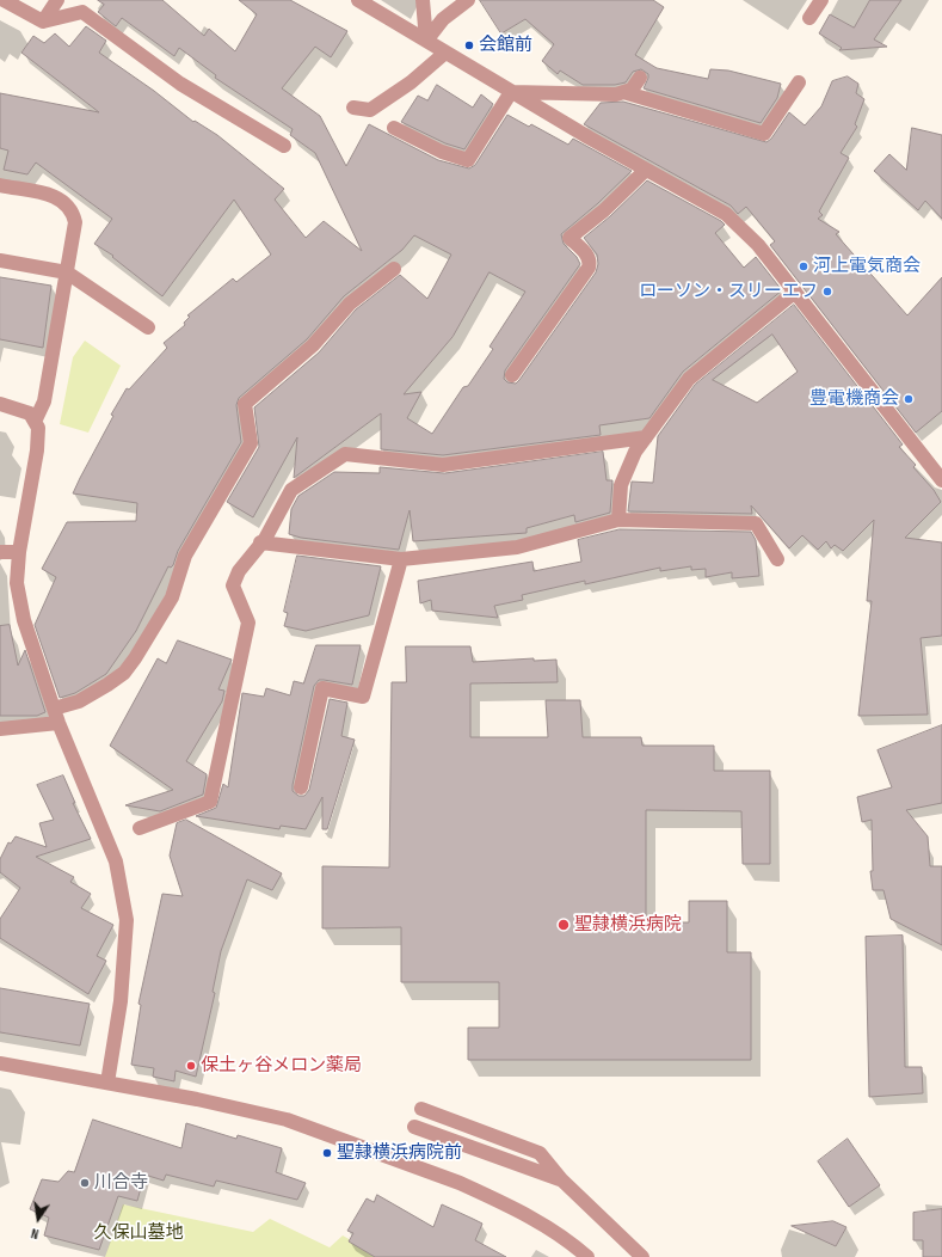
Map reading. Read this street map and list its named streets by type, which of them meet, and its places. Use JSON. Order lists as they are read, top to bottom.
{
  "parks": ["久保山墓地"],
  "places": [
    "会館前",
    "河上電気商会",
    "ローソン・スリーエフ",
    "豊電機商会",
    "聖隷横浜病院",
    "保土ヶ谷メロン薬局",
    "聖隷横浜病院前",
    "川合寺"
  ],
  "north": "bottom"
}
